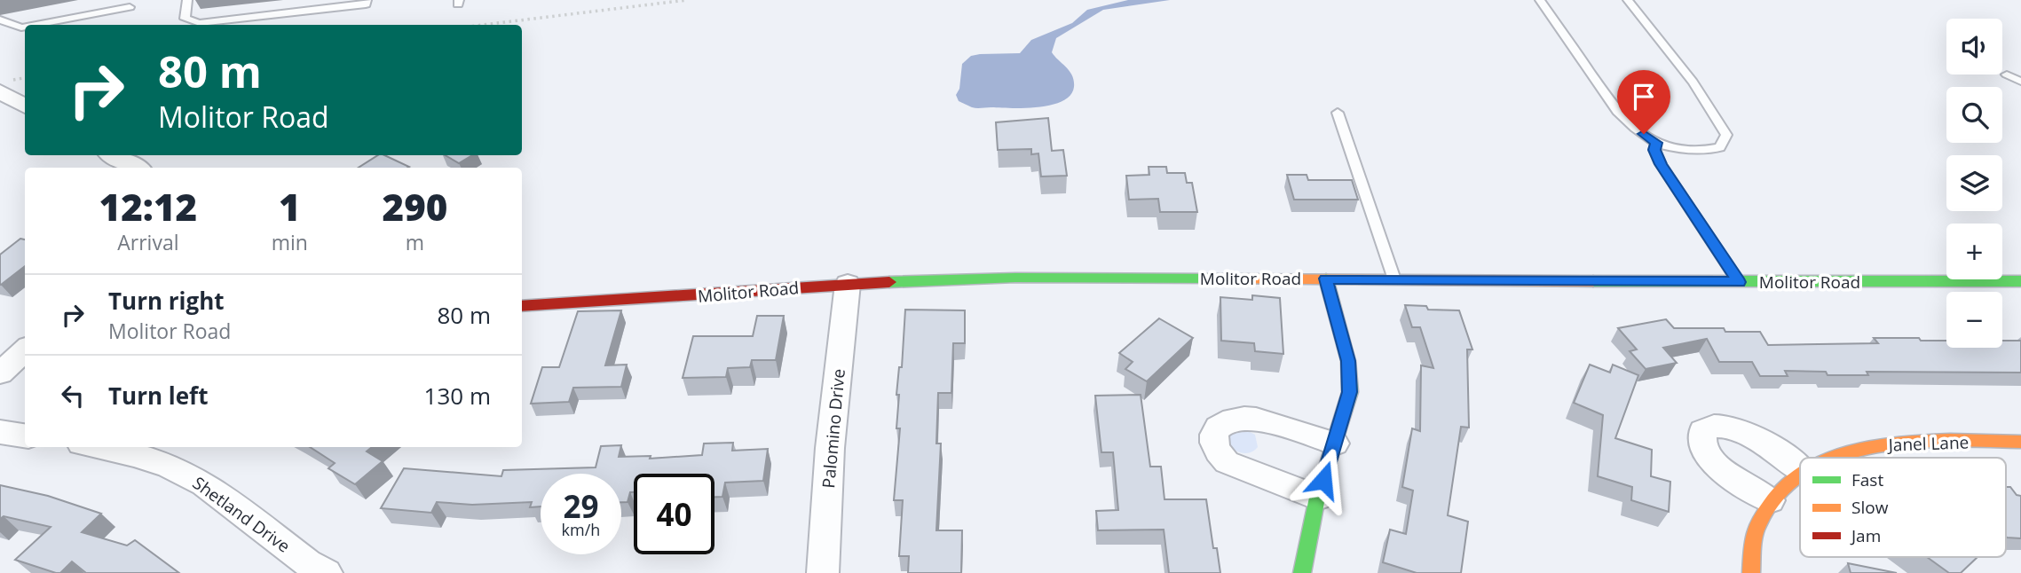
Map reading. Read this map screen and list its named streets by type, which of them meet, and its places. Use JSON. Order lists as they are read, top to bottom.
{
  "streets": {
    "street": [
      "Molitor Road",
      "Palomino Drive",
      "Janel Lane",
      "Shetland Drive"
    ]
  },
  "crossings": [
    ["Molitor Road", "Palomino Drive"]
  ],
  "legend": ["Fast", "Slow", "Jam"],
  "page": {
    "map_buttons": ["+", "−"],
    "turn": ["80 m", "Molitor Road"],
    "eta": [
      "12:12",
      "Arrival",
      "1",
      "min",
      "290",
      "m"
    ],
    "list": [
      {
        "name": "Turn right",
        "note": "Molitor Road",
        "value": "80 m"
      },
      {
        "name": "Turn left",
        "value": "130 m"
      }
    ],
    "speed": "29 km/h",
    "limit": "40"
  }
}
